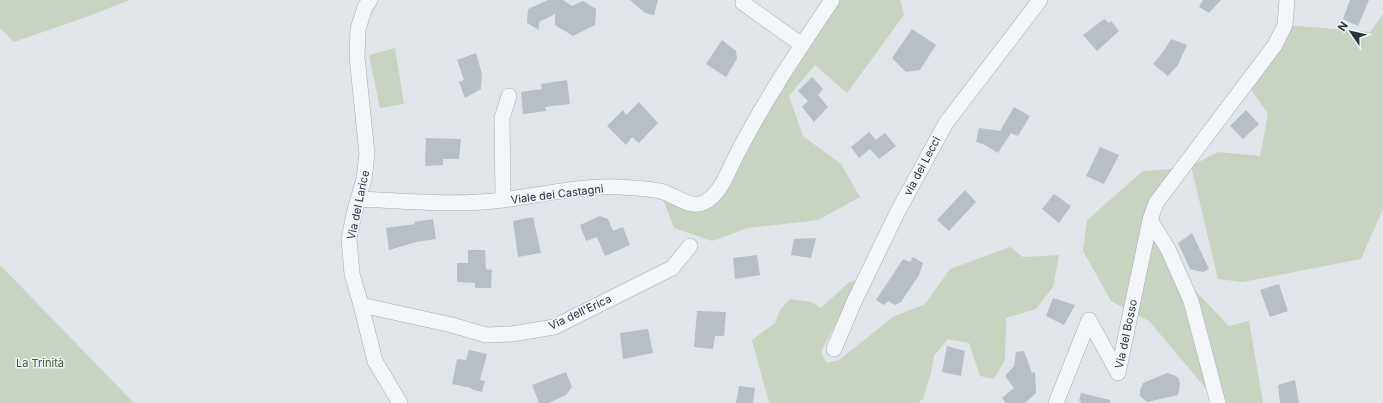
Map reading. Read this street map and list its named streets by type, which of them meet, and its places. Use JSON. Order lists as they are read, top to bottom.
{
  "streets": {
    "street": [
      "via dei Lecci",
      "Viale dei Castagni",
      "Via del Larice",
      "Via dell'Erica",
      "Via del Bosso"
    ]
  },
  "crossings": [
    ["Viale dei Castagni", "Via del Larice"],
    ["Via del Larice", "Via dell'Erica"]
  ],
  "parks": ["La Trinità"],
  "north": "top left"
}
